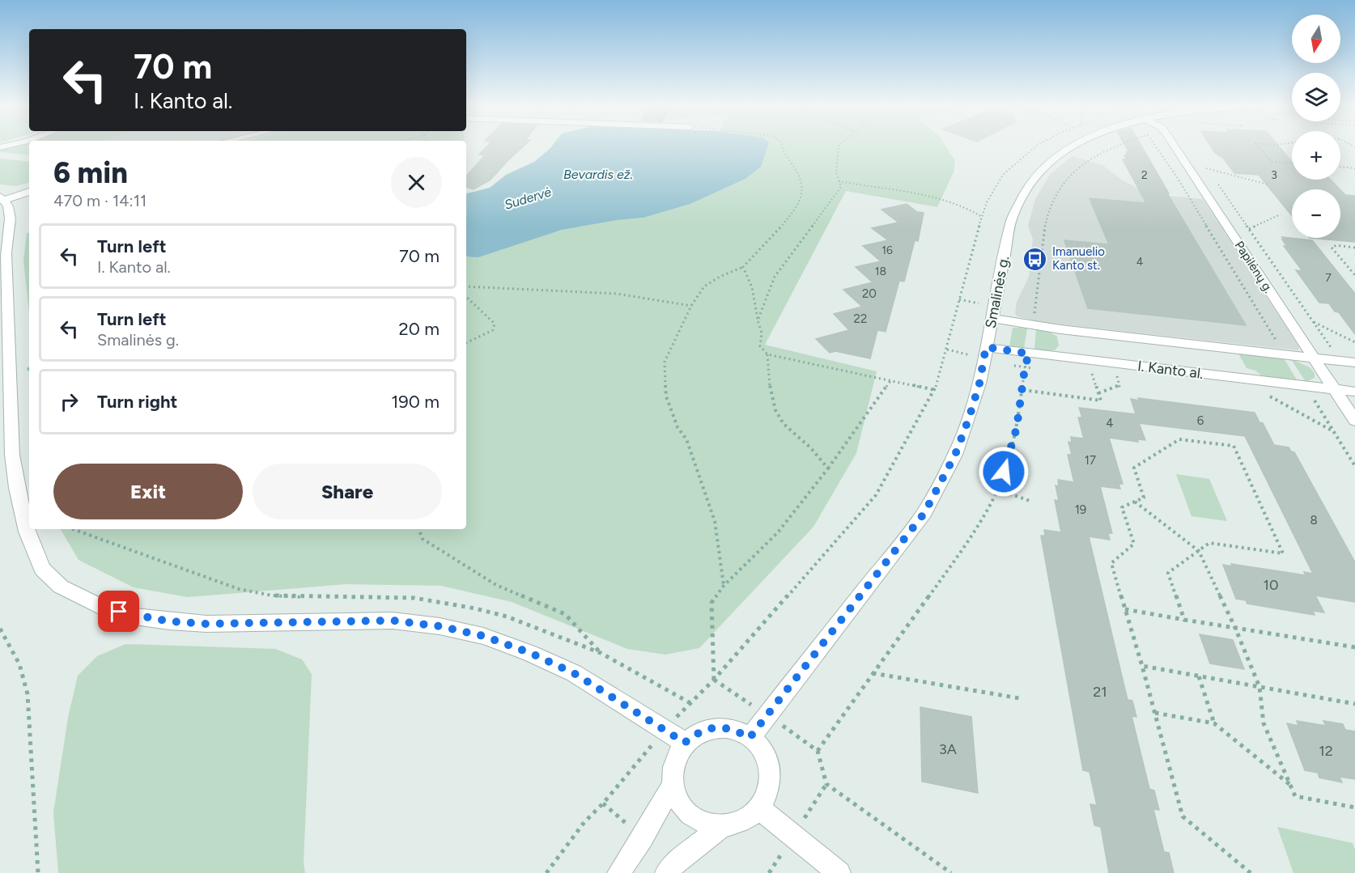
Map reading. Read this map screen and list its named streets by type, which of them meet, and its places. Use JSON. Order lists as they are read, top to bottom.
{
  "streets": {
    "street": ["Papilėnų g.", "Smalinės g.", "I. Kanto al."]
  },
  "crossings": [
    ["Papilėnų g.", "I. Kanto al."],
    ["Smalinės g.", "I. Kanto al."]
  ],
  "water": ["Bevardis ež.", "Sudervė"],
  "places": {
    "bus stop": ["Imanuelio Kanto st."]
  },
  "house_numbers": [
    "2",
    "3",
    "16",
    "4",
    "18",
    "7",
    "20",
    "22",
    "6",
    "4",
    "17",
    "19",
    "8",
    "10",
    "21",
    "3A",
    "12"
  ],
  "north": "bottom",
  "page": {
    "map_buttons": ["+", "−"],
    "turn": ["70 m", "I. Kanto al."],
    "heading": ["6 min", "470 m · 14:11"],
    "list": [
      {
        "name": "Turn left",
        "note": "I. Kanto al.",
        "value": "70 m"
      },
      {
        "name": "Turn left",
        "note": "Smalinės g.",
        "value": "20 m"
      },
      {
        "name": "Turn right",
        "value": "190 m"
      }
    ],
    "buttons": ["Exit", "Share"]
  }
}
